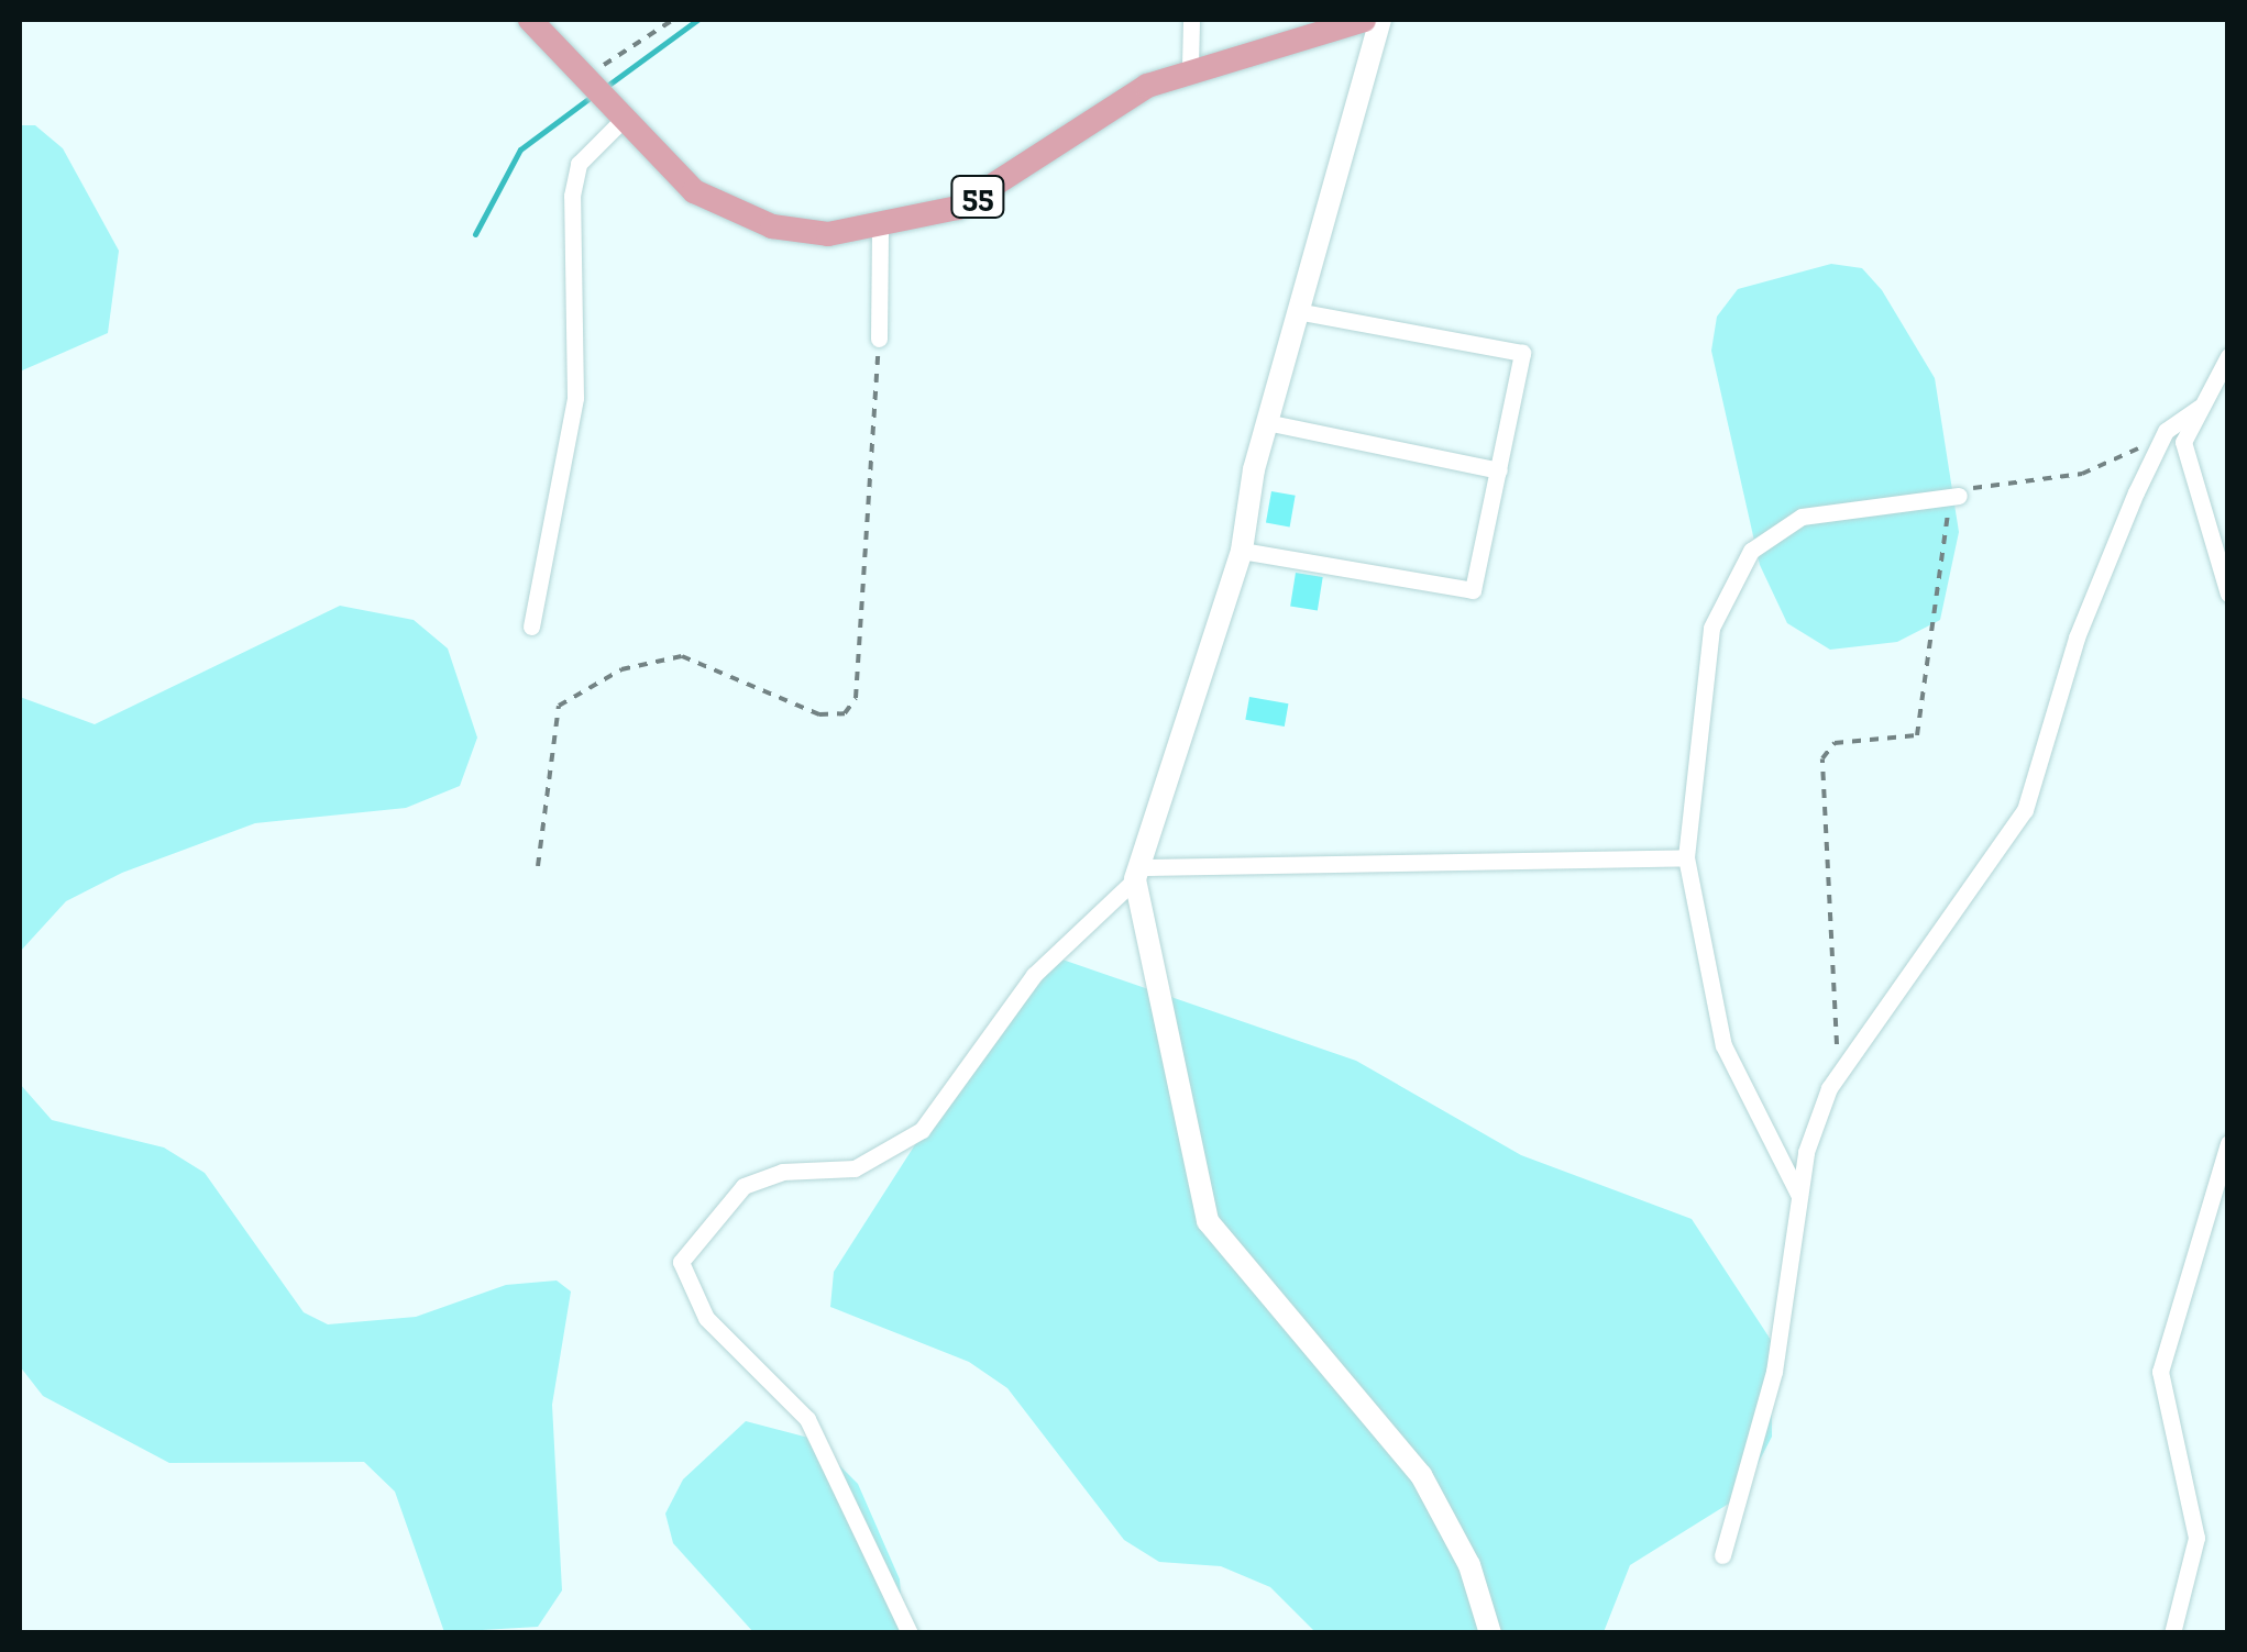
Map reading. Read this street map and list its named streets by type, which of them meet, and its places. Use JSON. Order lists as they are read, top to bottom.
{
  "streets": {
    "main road": ["55"]
  }
}
